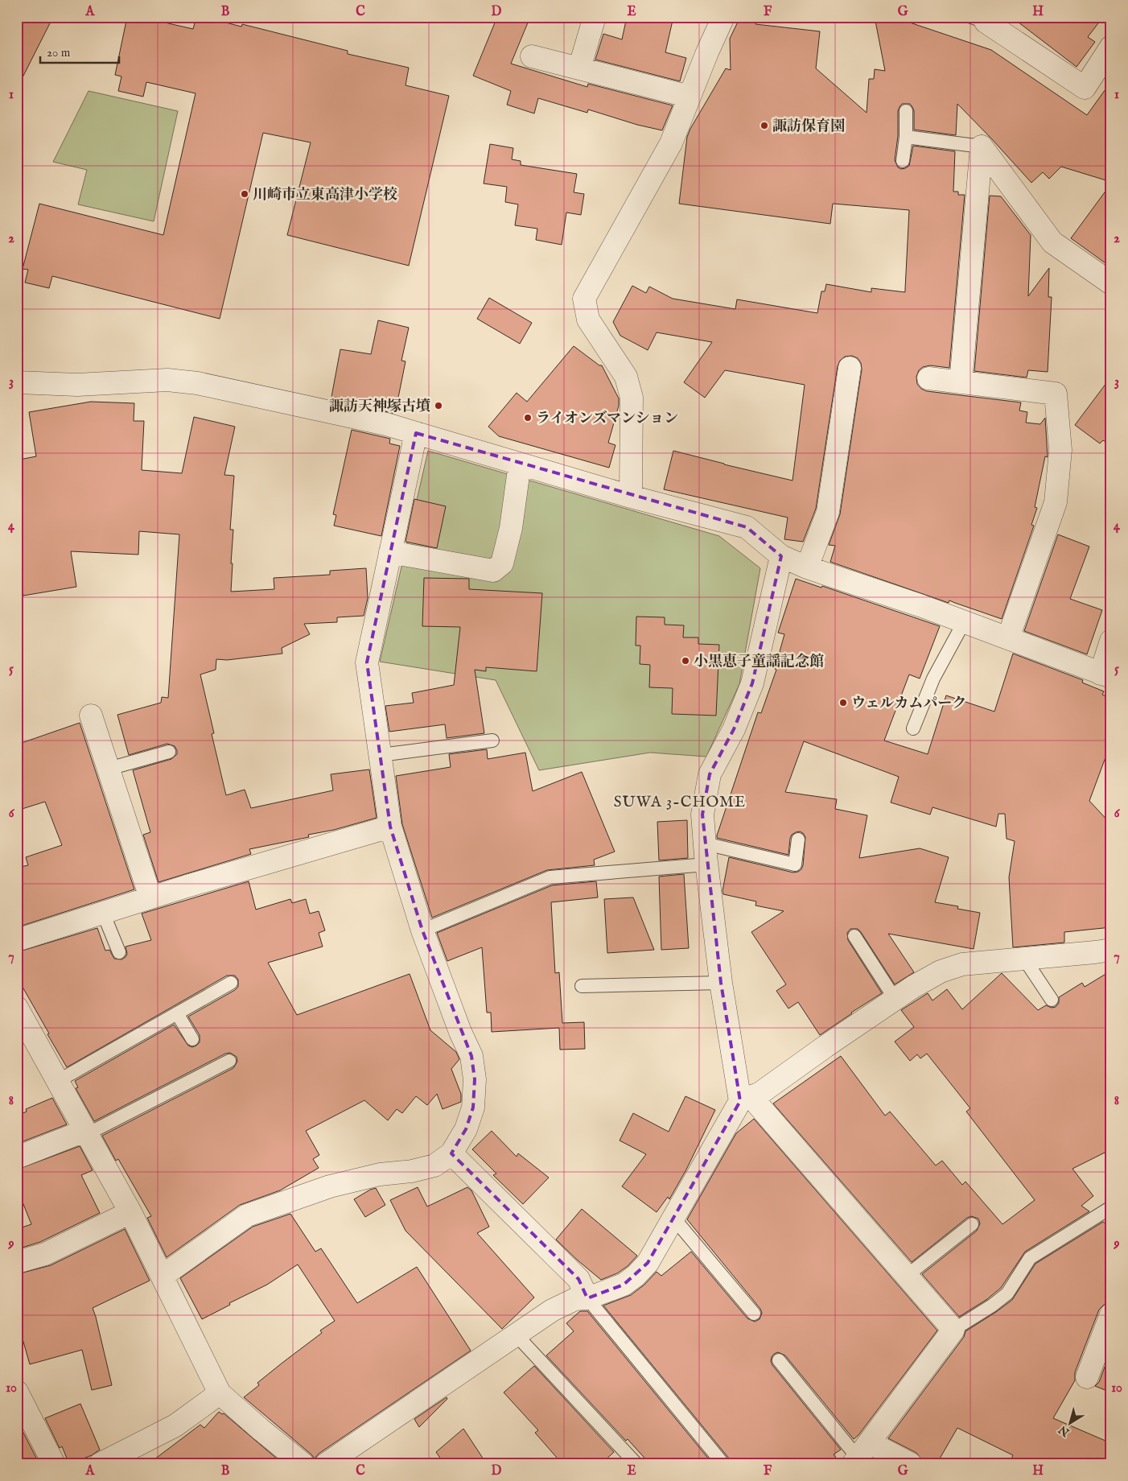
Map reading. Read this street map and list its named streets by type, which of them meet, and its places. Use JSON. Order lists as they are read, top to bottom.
{
  "districts": ["SUWA 3-CHOME"],
  "places": [
    "諏訪保育園",
    "川崎市立東高津小学校",
    "諏訪天神塚古墳",
    "ライオンズマンション",
    "小黒恵子童謡記念館",
    "ウェルカムパーク"
  ],
  "scale_bar": "20 m",
  "north": "bottom left",
  "grid": {
    "columns": [
      "A",
      "B",
      "C",
      "D",
      "E",
      "F",
      "G",
      "H"
    ],
    "rows": [
      "1",
      "2",
      "3",
      "4",
      "5",
      "6",
      "7",
      "8",
      "9",
      "10"
    ]
  }
}
